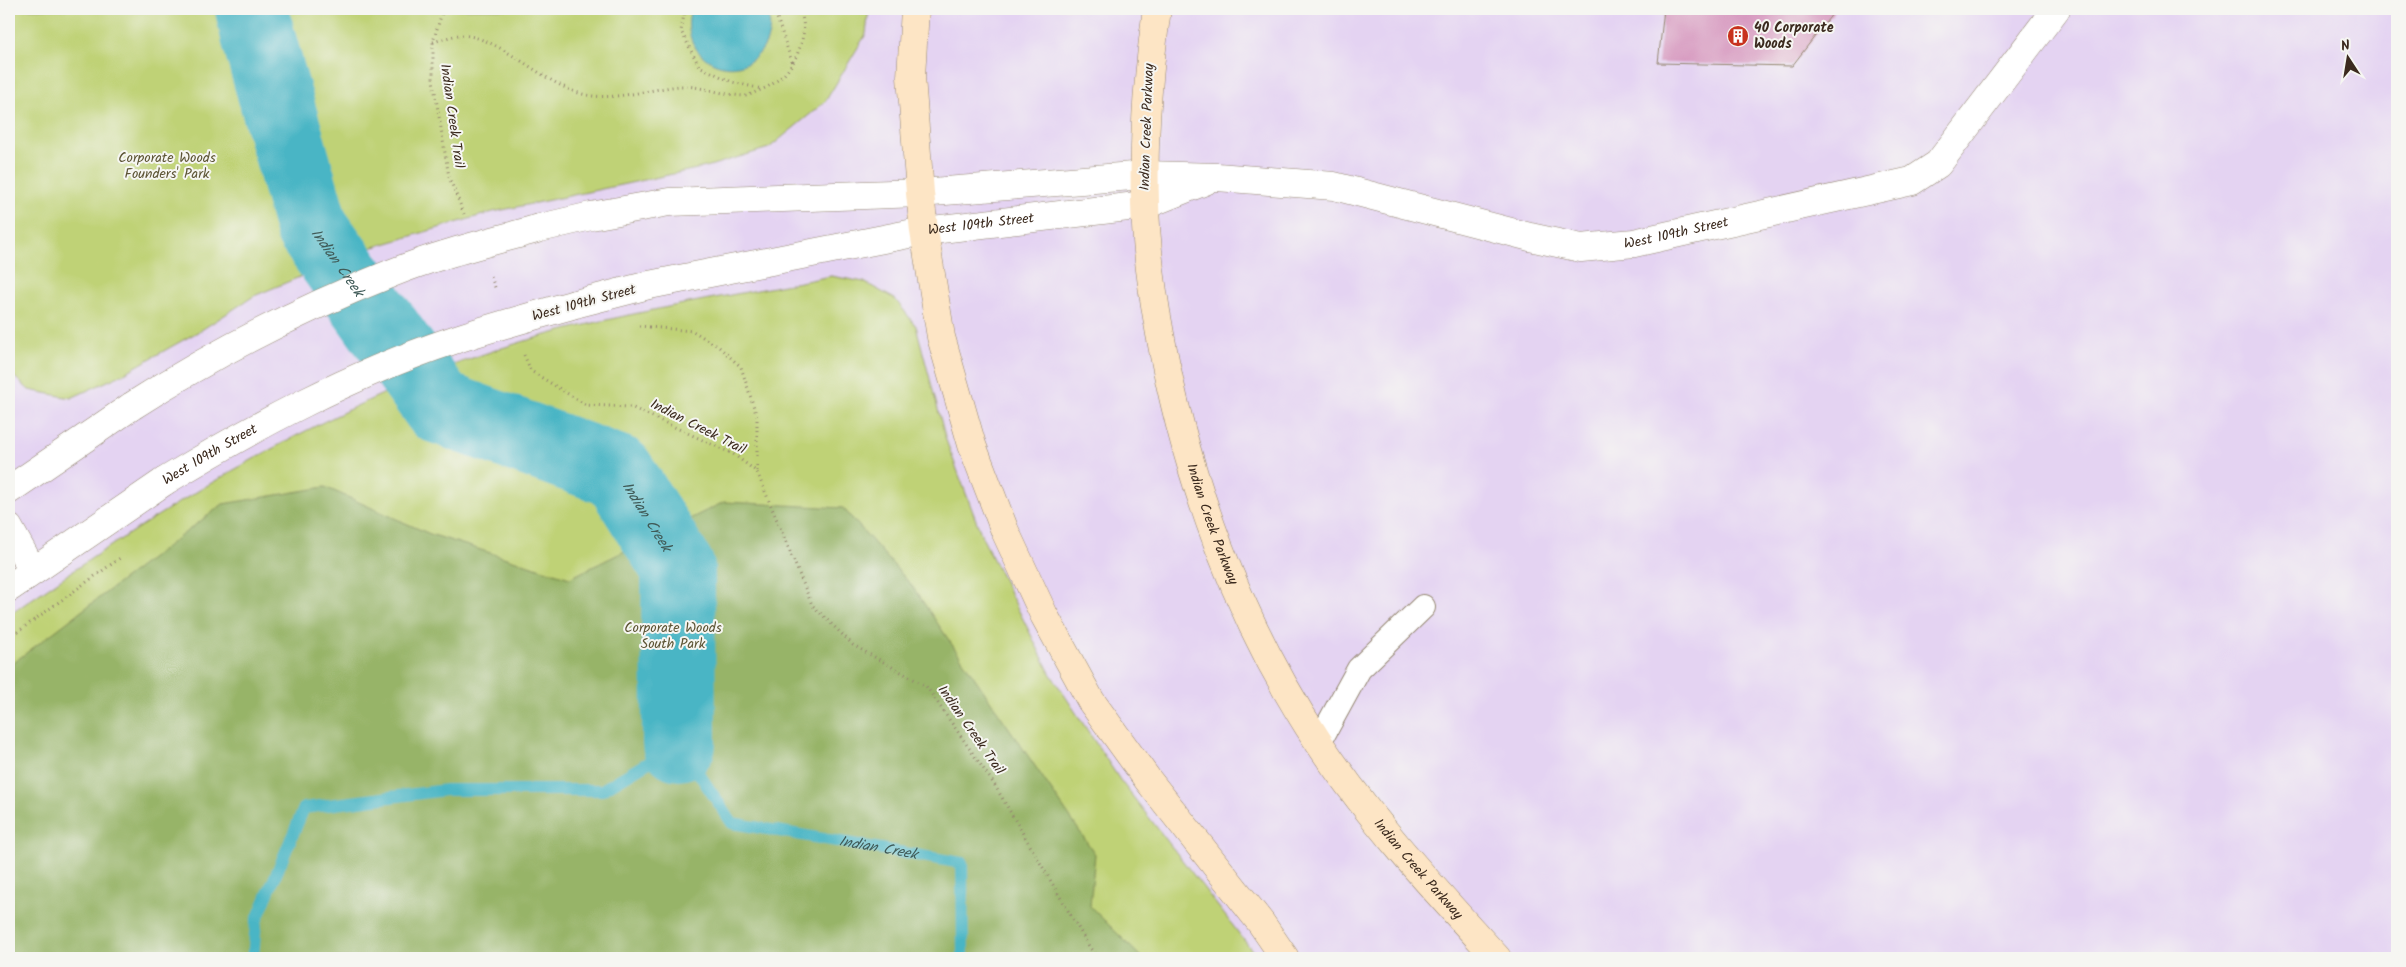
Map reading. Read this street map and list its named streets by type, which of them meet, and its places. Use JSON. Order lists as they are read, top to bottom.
{
  "streets": {
    "street": ["Indian Creek Parkway", "West 109th Street"],
    "path": ["Indian Creek Trail"]
  },
  "crossings": [
    ["Indian Creek Parkway", "West 109th Street"]
  ],
  "water": ["Indian Creek"],
  "parks": ["Corporate Woods Founders' Park", "Corporate Woods South Park"],
  "places": {
    "building": ["40 Corporate Woods"]
  },
  "north": "top"
}
